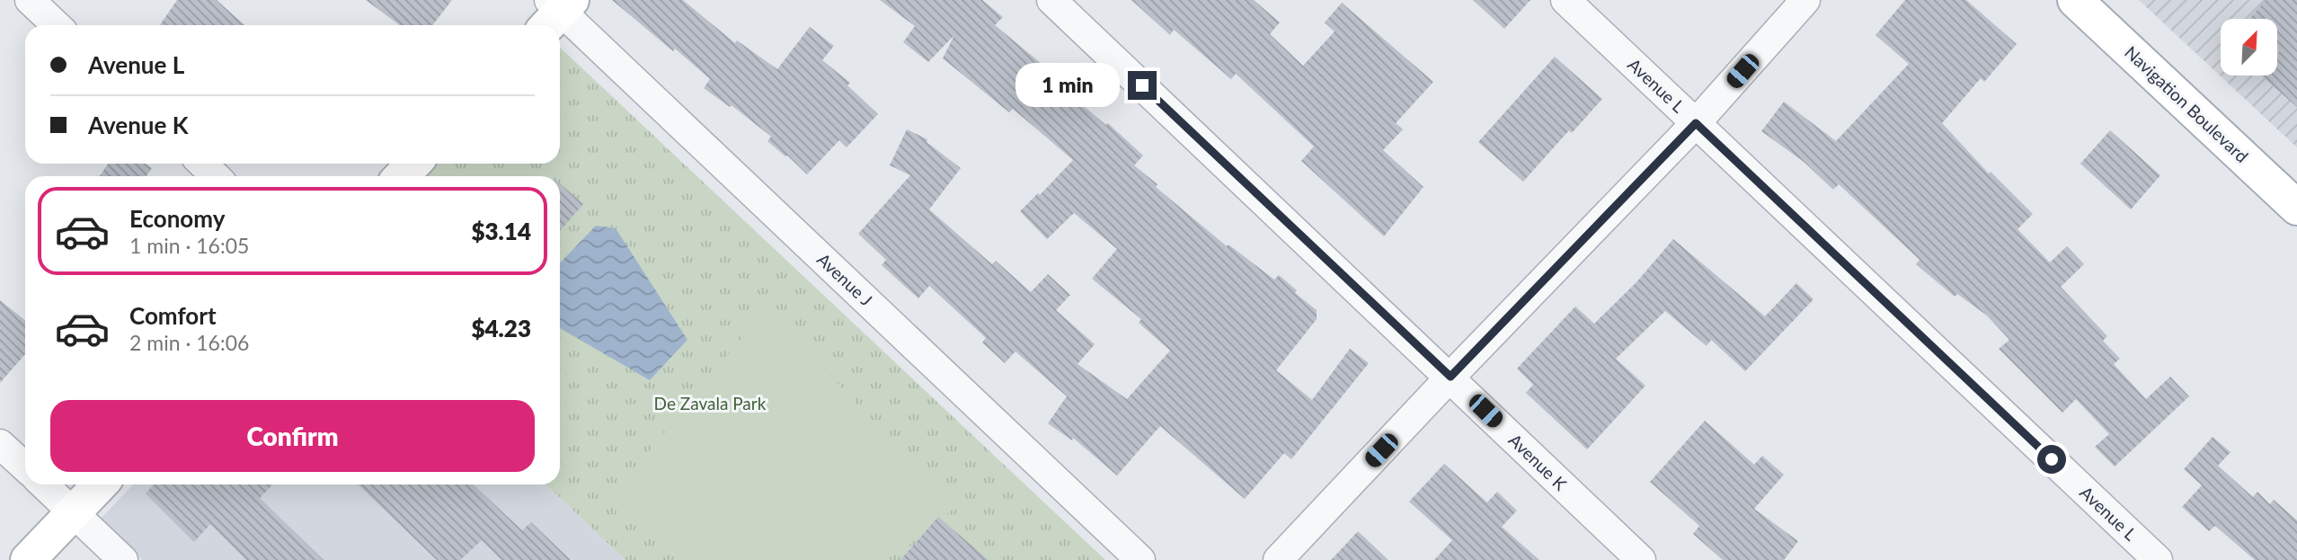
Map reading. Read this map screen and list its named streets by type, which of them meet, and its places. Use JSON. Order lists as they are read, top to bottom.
{
  "streets": {
    "main road": ["Navigation Boulevard"],
    "street": ["Avenue L", "Avenue J", "Avenue K"]
  },
  "parks": ["De Zavala Park"],
  "north": "top right",
  "page": {
    "banner": ["Avenue L", "Avenue K"],
    "bubble": "1 min",
    "list": [
      {
        "name": "Economy",
        "note": "1 min · 16:05",
        "value": "$3.14"
      },
      {
        "name": "Comfort",
        "note": "2 min · 16:06",
        "value": "$4.23"
      }
    ],
    "buttons": "Confirm"
  }
}
